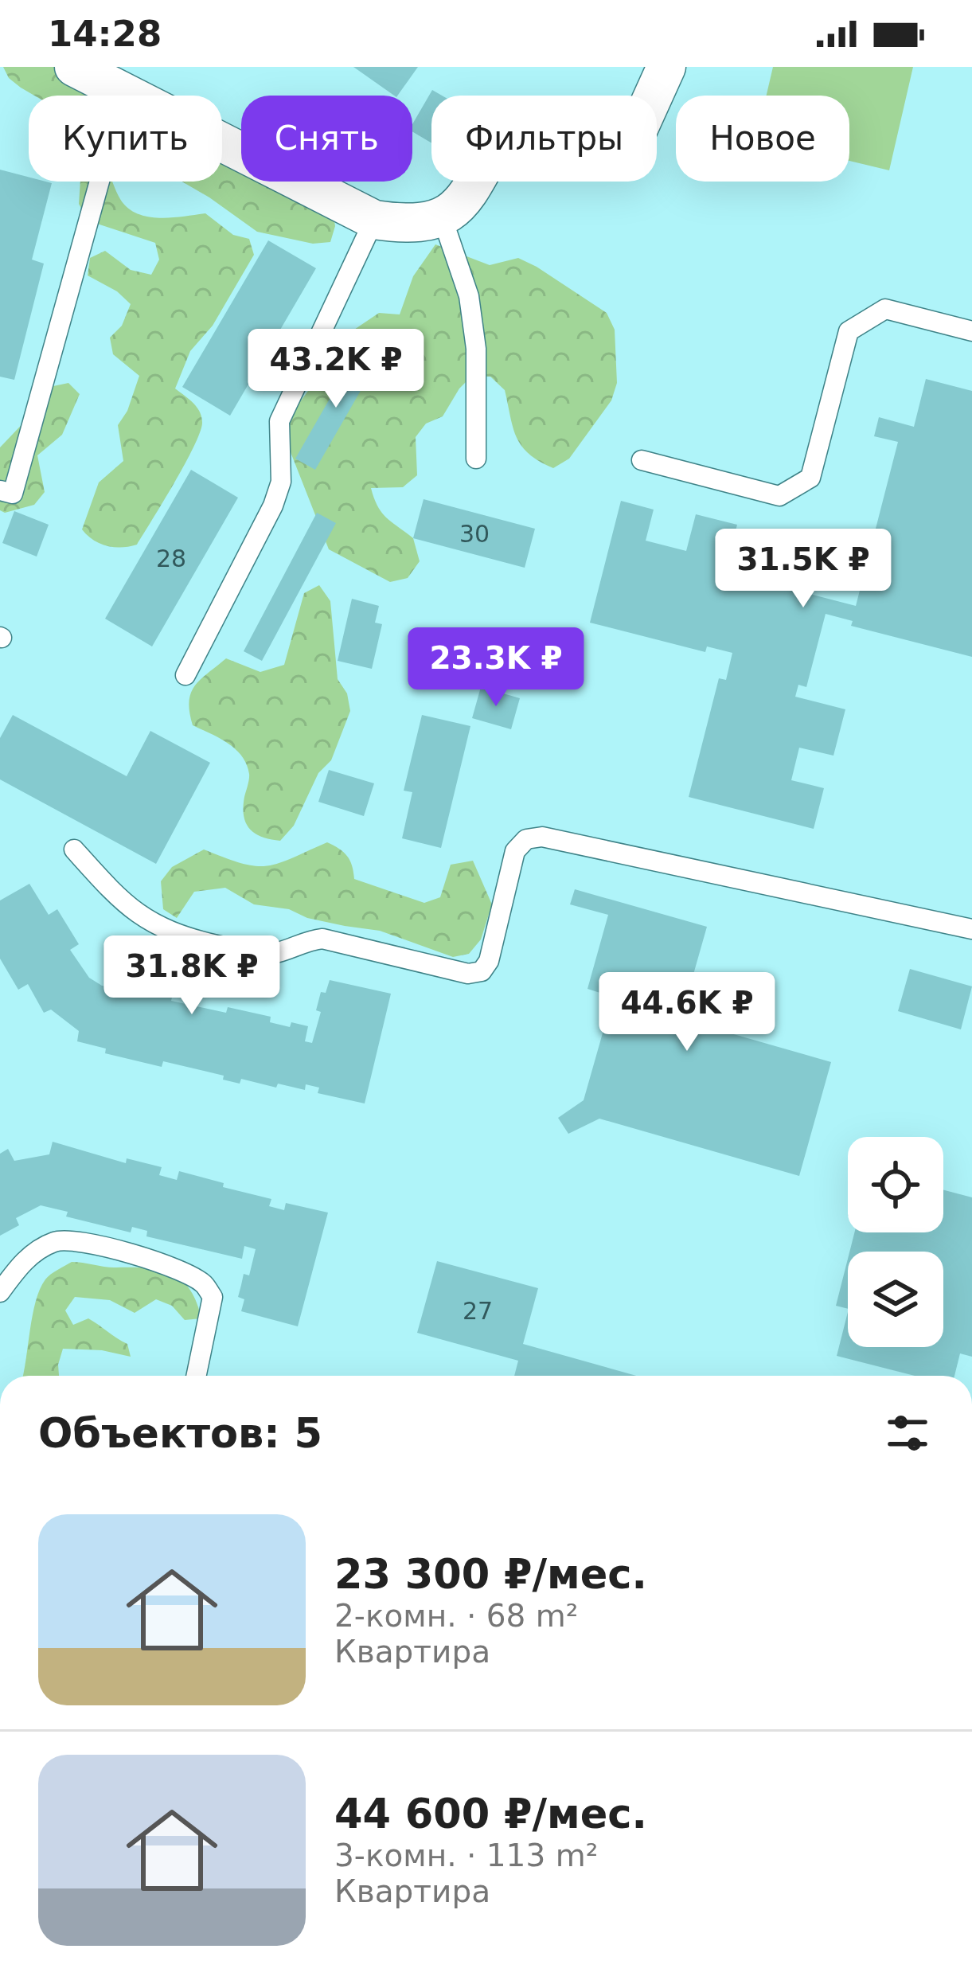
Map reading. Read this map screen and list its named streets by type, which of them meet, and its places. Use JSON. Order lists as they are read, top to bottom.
{
  "house_numbers": ["30", "28", "27"],
  "page": {
    "status": "14:28",
    "chip": [
      "Купить",
      "Снять",
      "Фильтры",
      "Новое"
    ],
    "price": [
      "43.2K ₽",
      "31.5K ₽",
      "23.3K ₽",
      "31.8K ₽",
      "44.6K ₽"
    ],
    "heading": "Объектов: 5",
    "list": [
      {
        "name": "23 300 ₽/мес.",
        "note": "2-комн. · 68 m² · Квартира"
      },
      {
        "name": "44 600 ₽/мес.",
        "note": "3-комн. · 113 m² · Квартира"
      }
    ]
  }
}
